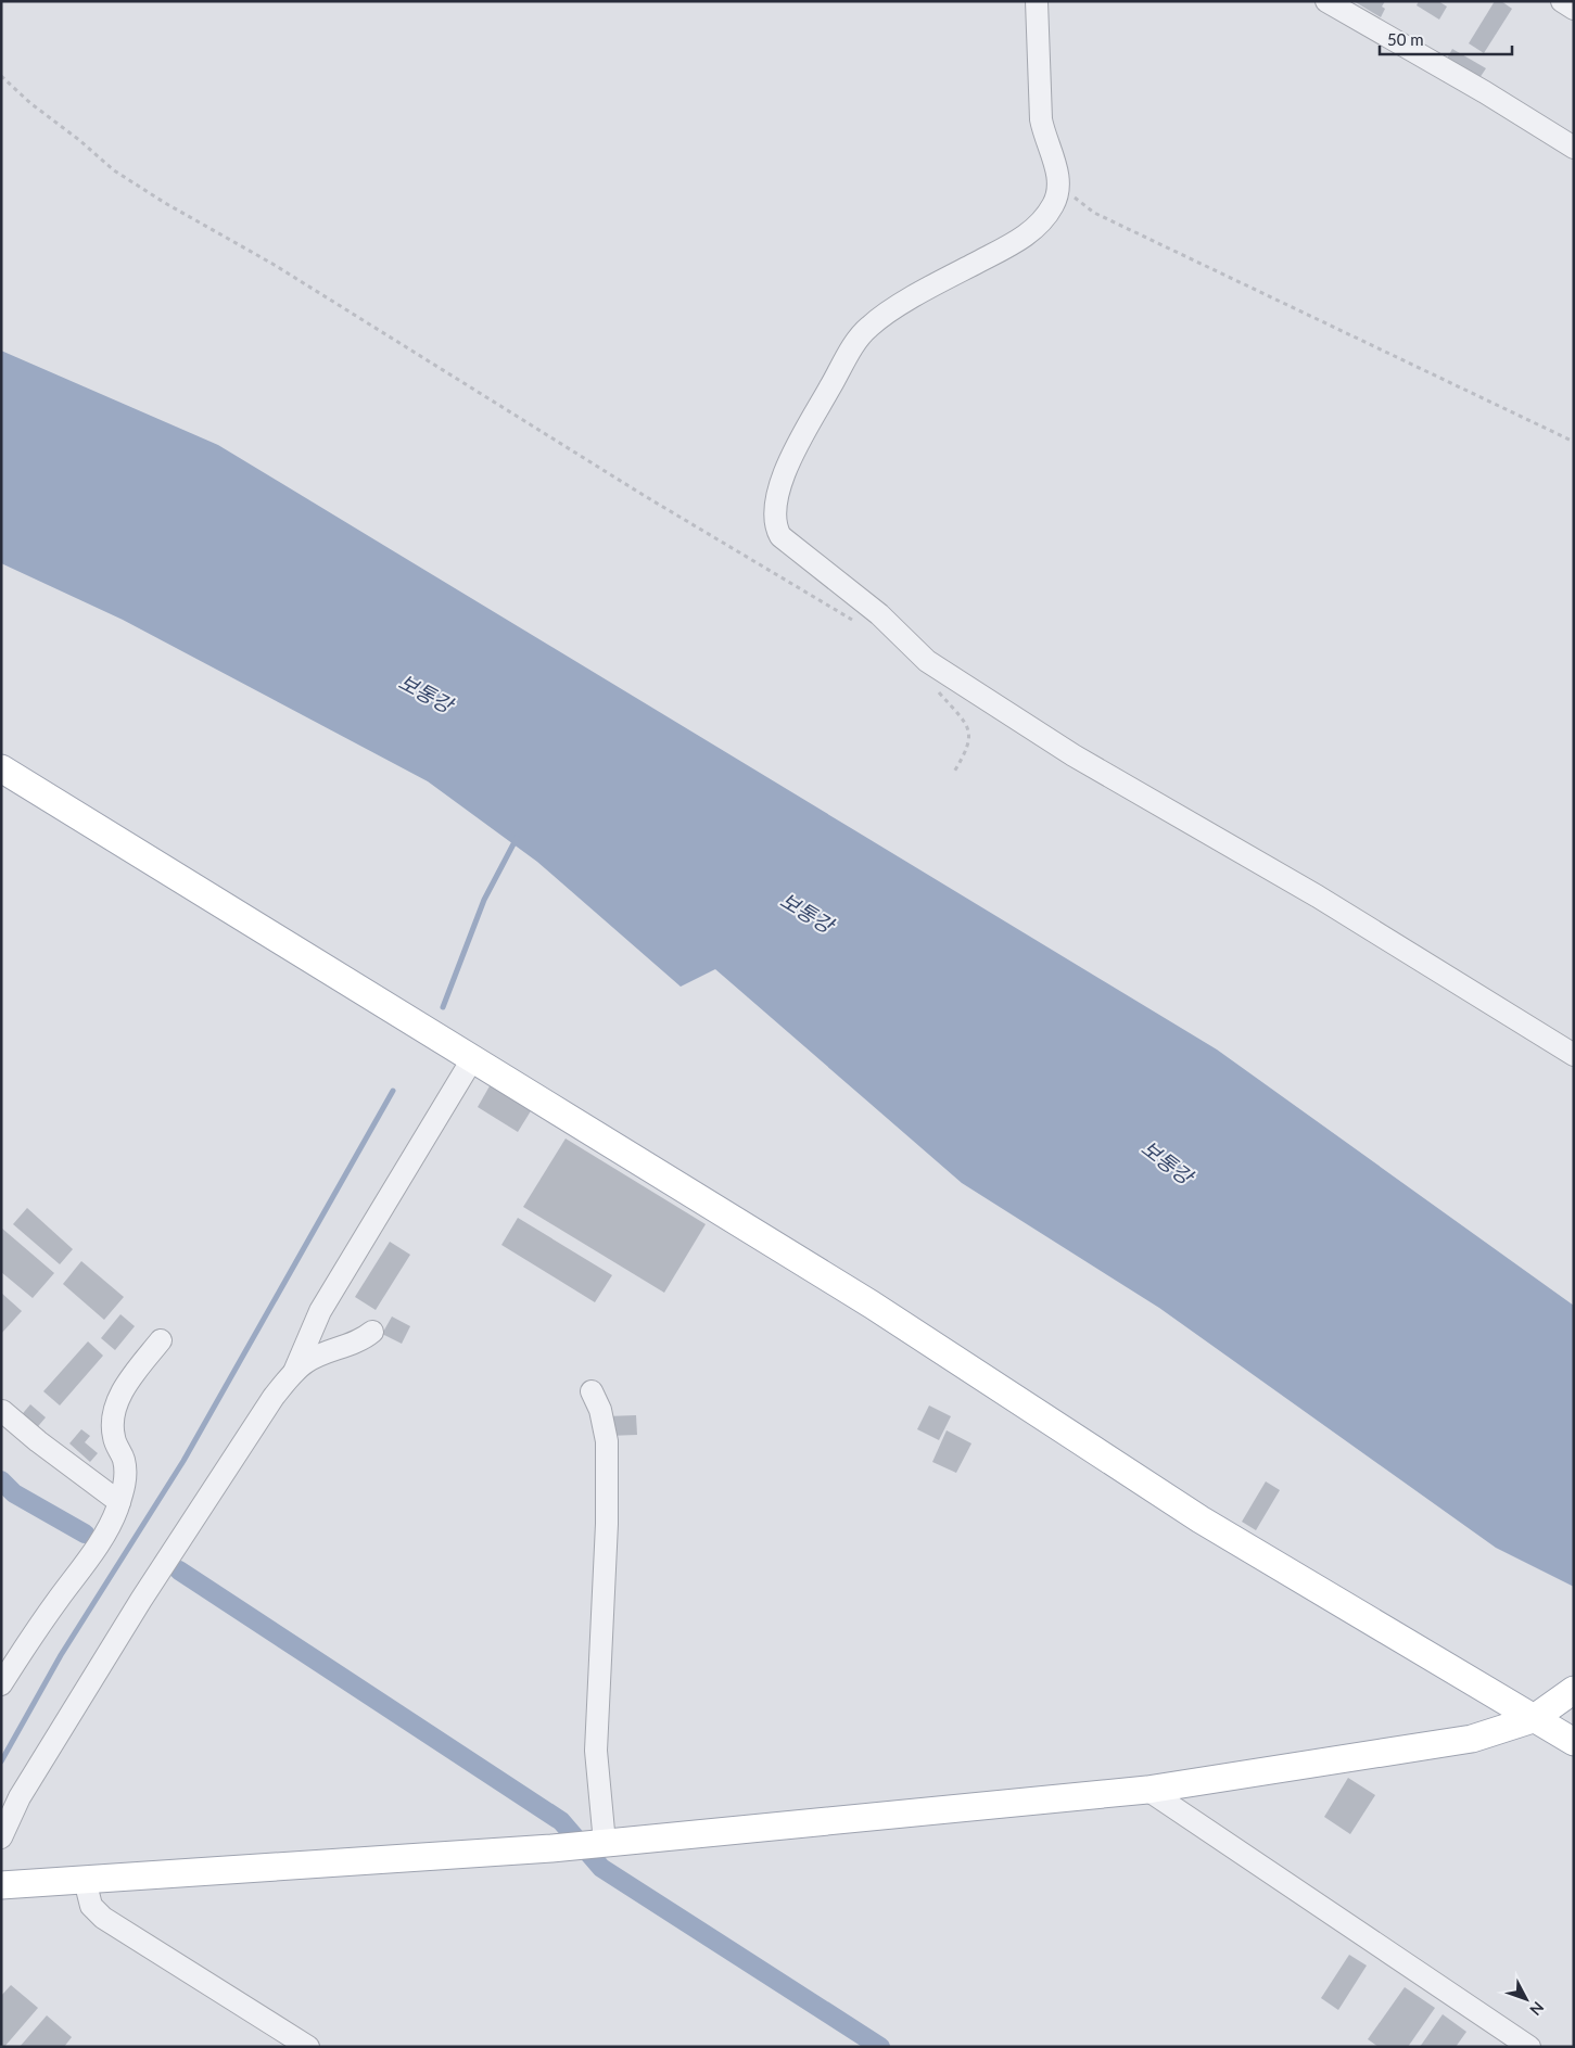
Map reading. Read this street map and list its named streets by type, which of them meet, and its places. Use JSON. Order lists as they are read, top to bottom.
{
  "water": ["보통강"],
  "scale_bar": "50 m",
  "north": "bottom right"
}
